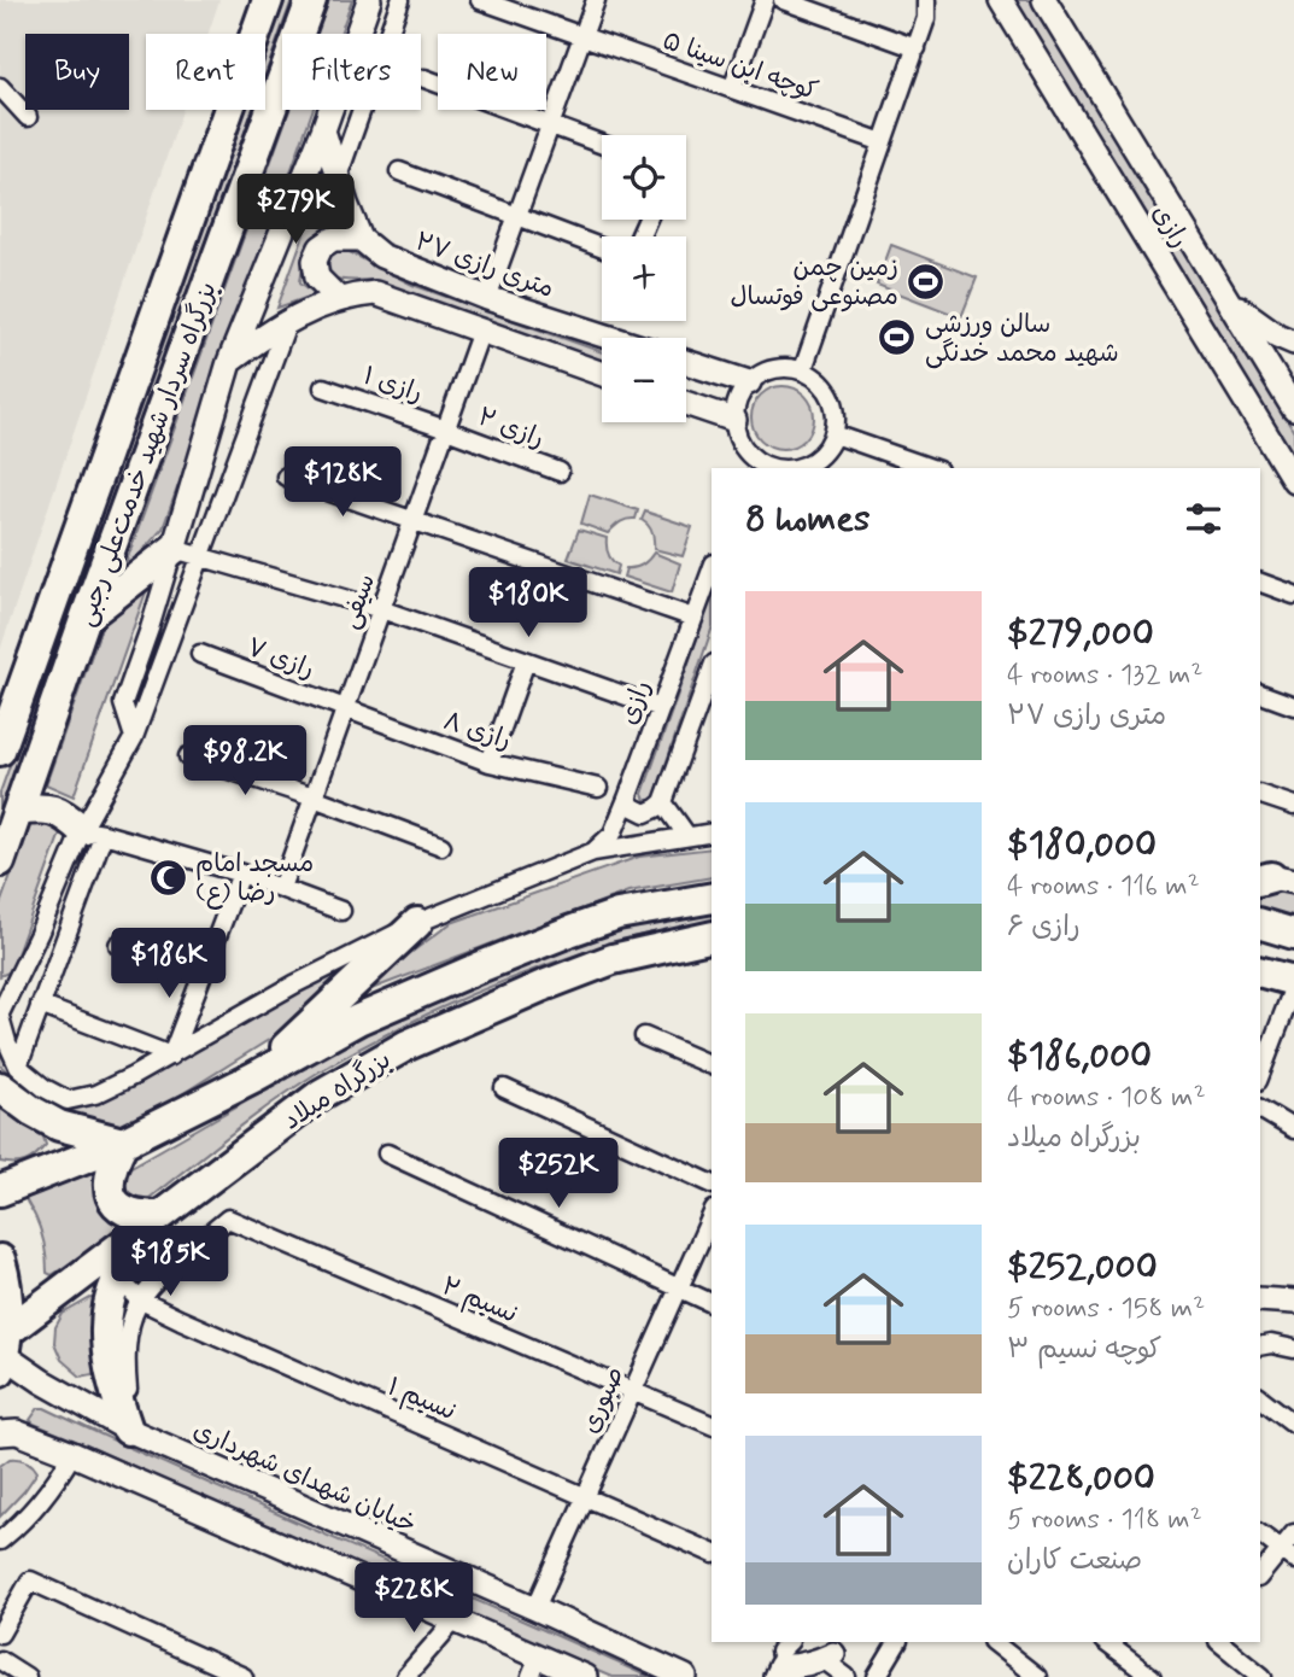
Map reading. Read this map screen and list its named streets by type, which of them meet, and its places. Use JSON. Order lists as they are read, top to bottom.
{
  "streets": {
    "highway": ["بزرگراه سردار شهید خدمت‌علی رجبی", "بزرگراه میلاد"],
    "street": [
      "کوچه ابن سینا ۵",
      "رازی",
      "۲۷ متری رازی",
      "رازی ۱",
      "رازی ۲",
      "سیفی",
      "رازی ۷",
      "رازی ۸",
      "نسیم ۲",
      "نسیم ۱",
      "صبوری",
      "خیابان شهدای شهرداری"
    ]
  },
  "crossings": [
    ["رازی ۱", "رازی ۲"],
    ["رازی ۱", "سیفی"],
    ["رازی ۲", "سیفی"],
    ["سیفی", "رازی ۷"],
    ["سیفی", "رازی ۸"],
    ["رازی ۷", "رازی ۸"],
    ["بزرگراه میلاد", "خیابان شهدای شهرداری"],
    ["نسیم ۲", "نسیم ۱"],
    ["نسیم ۲", "صبوری"],
    ["نسیم ۱", "صبوری"],
    ["صبوری", "خیابان شهدای شهرداری"]
  ],
  "places": {
    "sports": ["زمین چمن مصنوعی فوتسال", "سالن ورزشی شهید محمد خدنگی"],
    "mosque": ["مسجد امام رضا (ع)"]
  },
  "page": {
    "chip": [
      "Buy",
      "Rent",
      "Filters",
      "New"
    ],
    "map_buttons": ["+", "−"],
    "price": [
      "$279K",
      "$128K",
      "$180K",
      "$98.2K",
      "$186K",
      "$252K",
      "$185K",
      "$228K"
    ],
    "heading": "8 homes",
    "list": [
      {
        "name": "$279,000",
        "note": "4 rooms · 132 m² · ۲۷ متری رازی"
      },
      {
        "name": "$180,000",
        "note": "4 rooms · 116 m² · رازی ۶"
      },
      {
        "name": "$186,000",
        "note": "4 rooms · 108 m² · بزرگراه میلاد"
      },
      {
        "name": "$252,000",
        "note": "5 rooms · 158 m² · کوچه نسیم ۳"
      },
      {
        "name": "$228,000",
        "note": "5 rooms · 118 m² · صنعت کاران"
      }
    ]
  }
}
